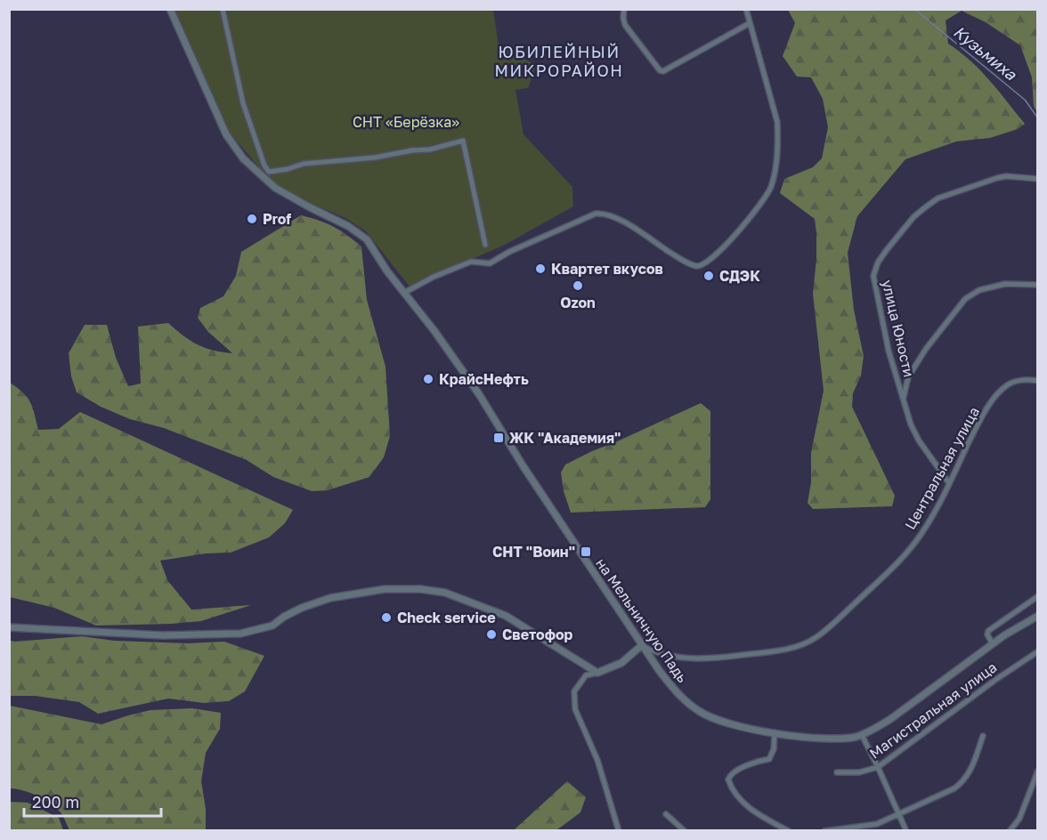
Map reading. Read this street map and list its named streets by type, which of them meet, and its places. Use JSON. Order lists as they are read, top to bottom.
{
  "streets": {
    "street": [
      "улица Юности",
      "Центральная улица",
      "на Мельничную Падь",
      "Магистральная улица"
    ]
  },
  "crossings": [
    ["улица Юности", "Центральная улица"],
    ["Центральная улица", "на Мельничную Падь"]
  ],
  "districts": ["ЮБИЛЕЙНЫЙ МИКРОРАЙОН"],
  "water": ["Кузьмиха"],
  "parks": ["СНТ «Берёзка»"],
  "places": {
    "other": [
      "Prof",
      "Квартет вкусов",
      "СДЭК",
      "Ozon",
      "КрайсНефть",
      "Check service",
      "Светофор"
    ],
    "transit": ["ЖК \"Академия\"", "СНТ \"Воин\""]
  },
  "scale_bar": "200 m"
}
